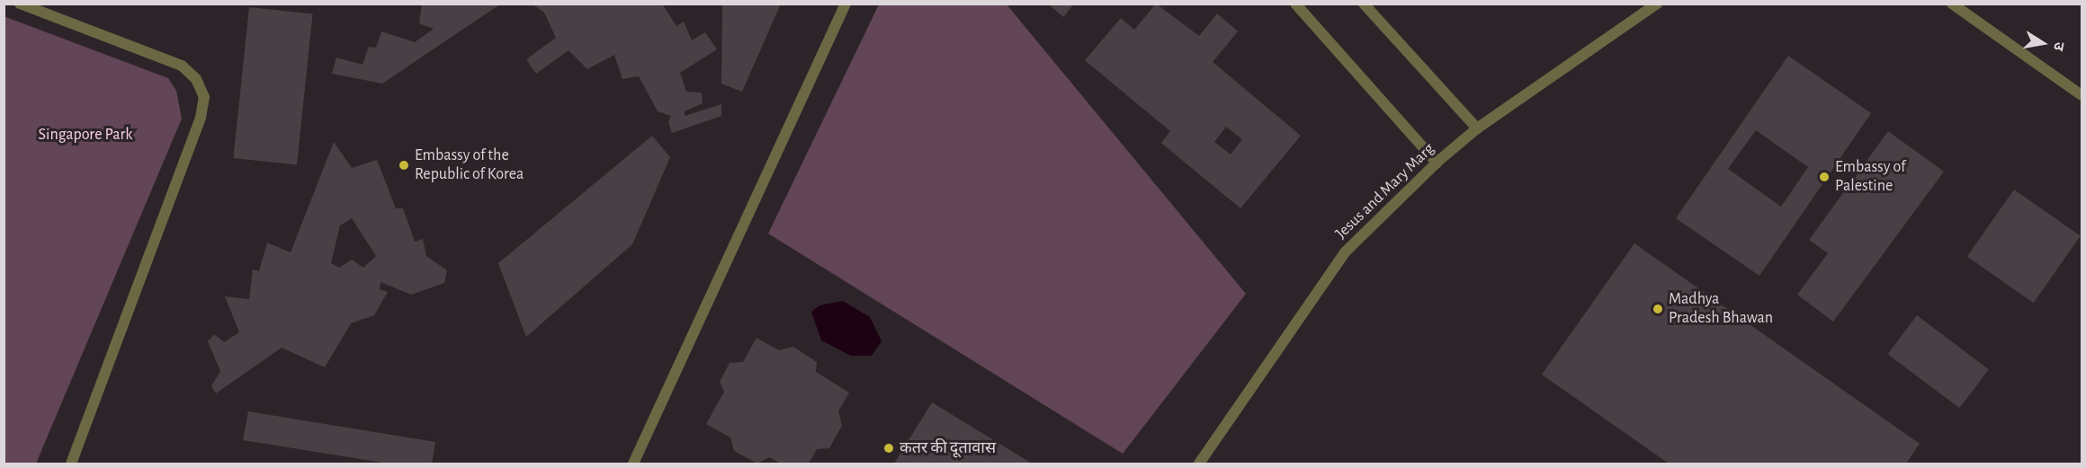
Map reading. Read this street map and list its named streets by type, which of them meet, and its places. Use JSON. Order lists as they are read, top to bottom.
{
  "streets": {
    "street": ["Jesus and Mary Marg"]
  },
  "parks": ["Singapore Park"],
  "places": [
    "Embassy of the Republic of Korea",
    "Embassy of Palestine",
    "Madhya Pradesh Bhawan",
    "कतर की दूतावास"
  ],
  "north": "right"
}
